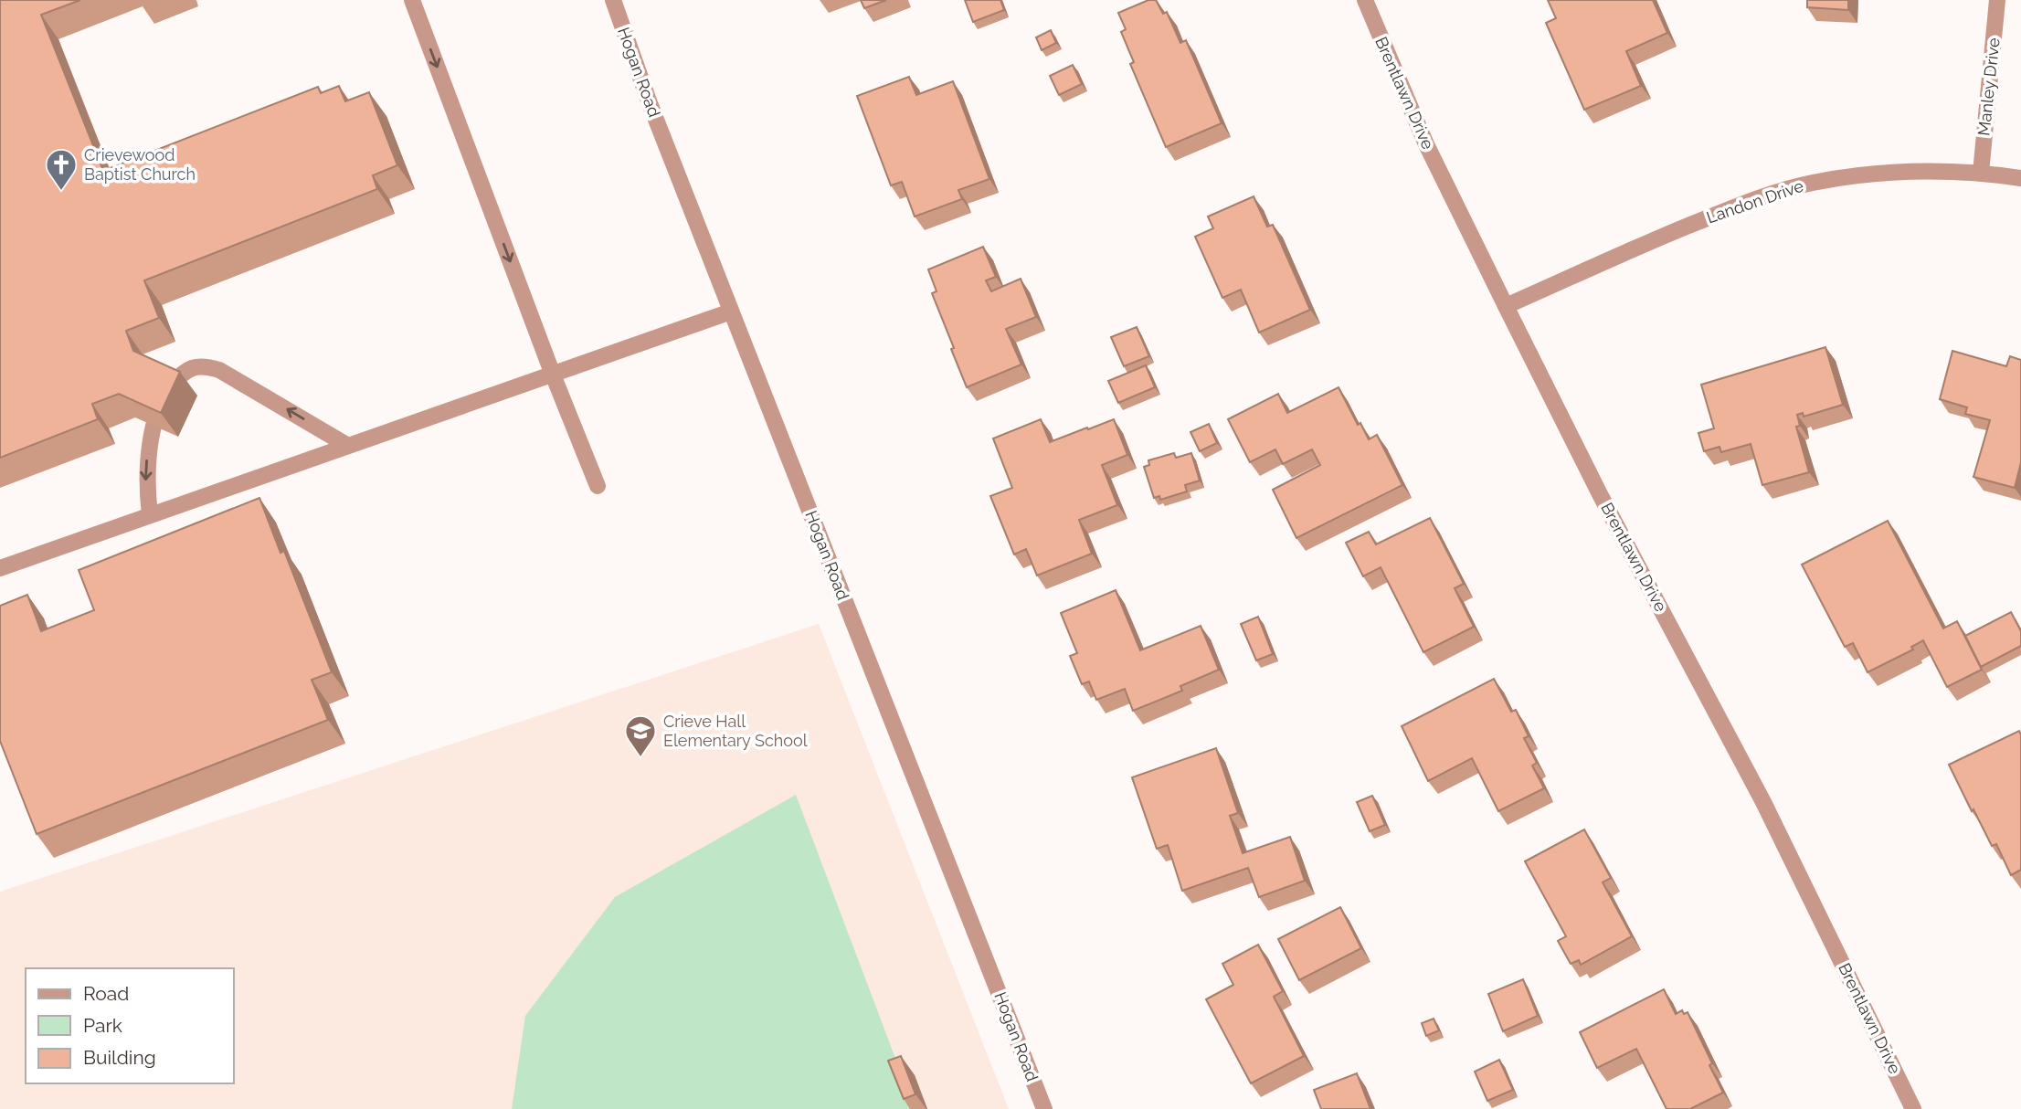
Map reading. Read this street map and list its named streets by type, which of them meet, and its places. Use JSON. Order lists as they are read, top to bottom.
{
  "streets": {
    "street": [
      "Hogan Road",
      "Manley Drive",
      "Brentlawn Drive",
      "Landon Drive"
    ]
  },
  "crossings": [
    ["Manley Drive", "Landon Drive"],
    ["Brentlawn Drive", "Landon Drive"]
  ],
  "places": {
    "church": ["Crievewood Baptist Church"],
    "school or university": ["Crieve Hall Elementary School"]
  },
  "legend": ["Road", "Park", "Building"]
}
